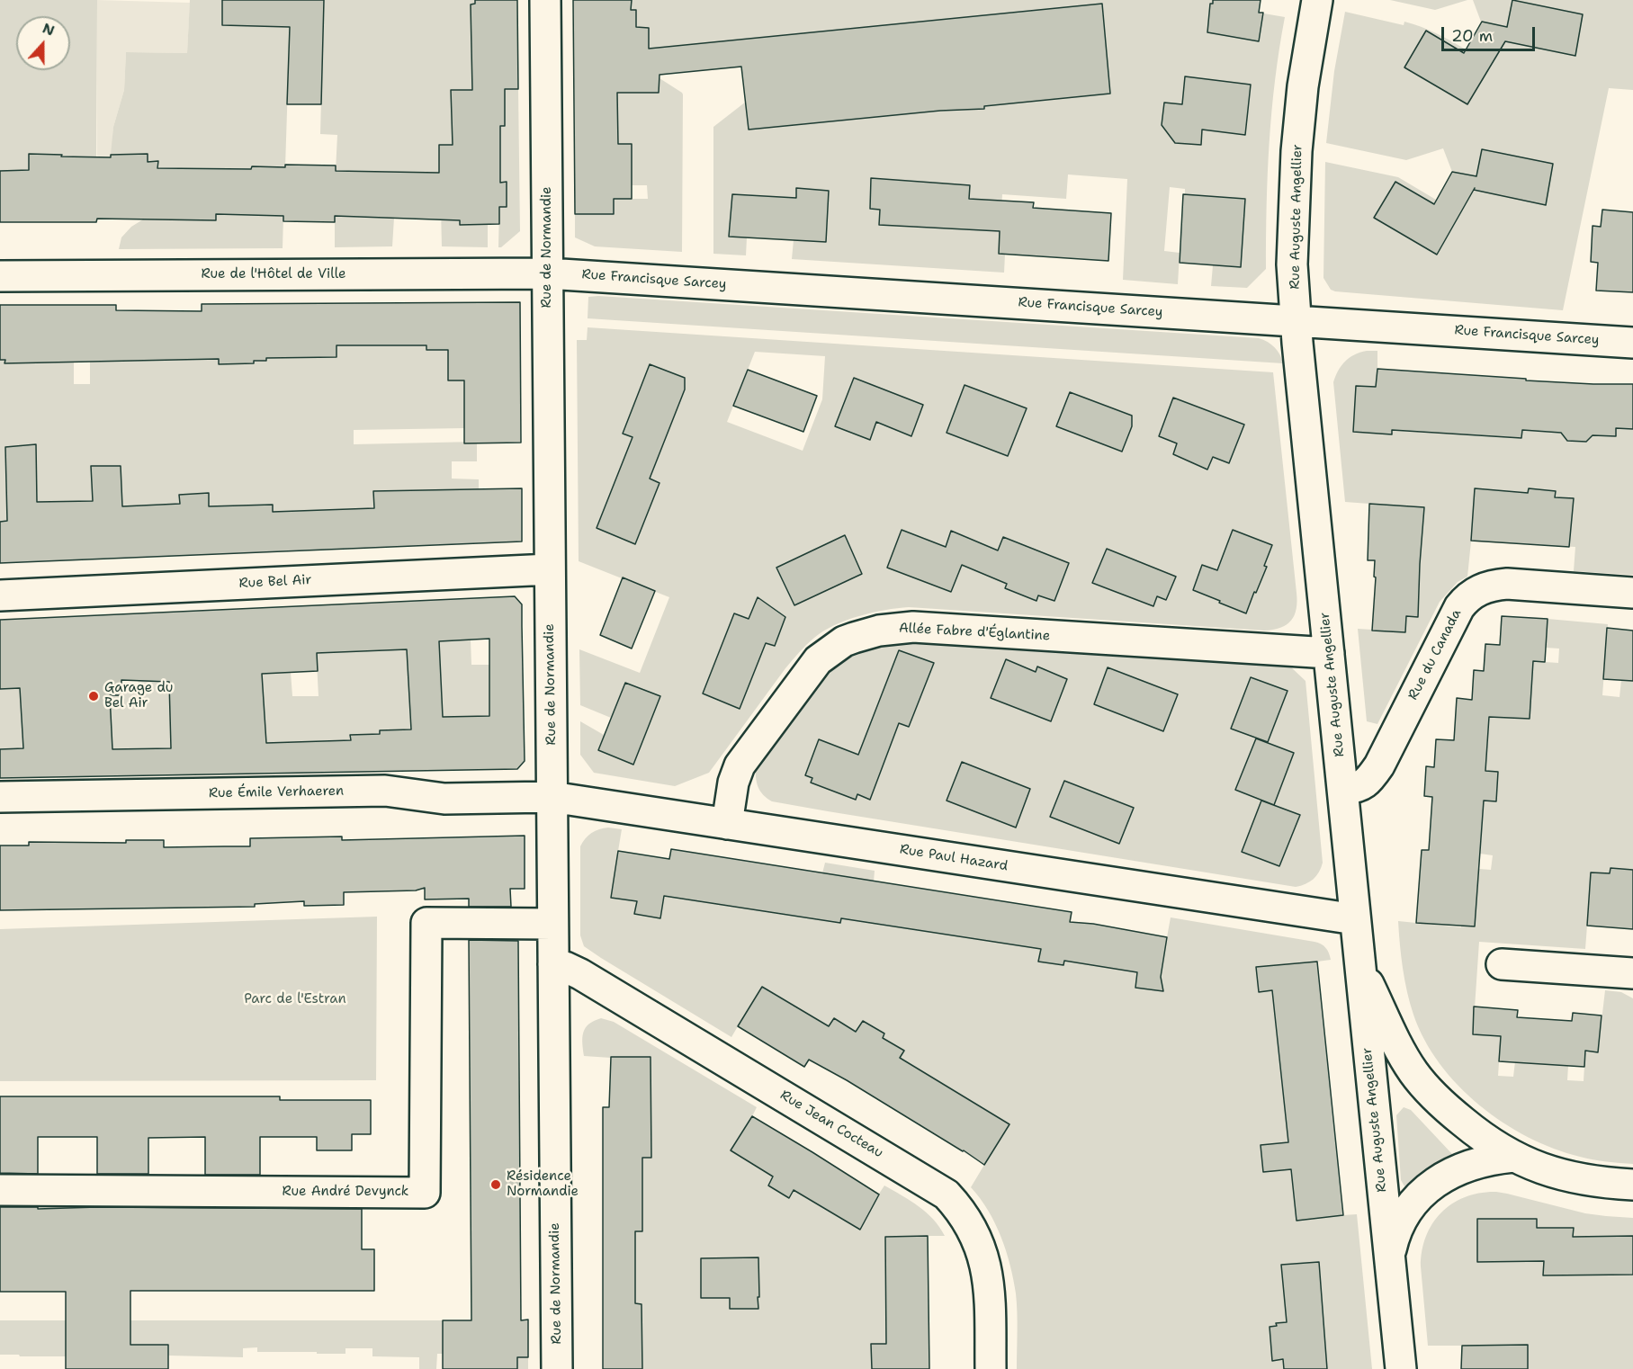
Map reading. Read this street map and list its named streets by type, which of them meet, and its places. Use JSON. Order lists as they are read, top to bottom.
{
  "streets": {
    "street": [
      "Rue Auguste Angellier",
      "Rue de Normandie",
      "Rue de l'Hôtel de Ville",
      "Rue Francisque Sarcey",
      "Rue Bel Air",
      "Allée Fabre d'Églantine",
      "Rue du Canada",
      "Rue Émile Verhaeren",
      "Rue Paul Hazard",
      "Rue Jean Cocteau",
      "Rue André Devynck"
    ]
  },
  "crossings": [
    ["Rue Auguste Angellier", "Rue Francisque Sarcey"],
    ["Rue Auguste Angellier", "Allée Fabre d'Églantine"],
    ["Rue Auguste Angellier", "Rue du Canada"],
    ["Rue Auguste Angellier", "Rue Paul Hazard"],
    ["Rue de Normandie", "Rue de l'Hôtel de Ville"],
    ["Rue de Normandie", "Rue Francisque Sarcey"],
    ["Rue de Normandie", "Rue Bel Air"],
    ["Rue de Normandie", "Rue Émile Verhaeren"],
    ["Rue de Normandie", "Rue Paul Hazard"],
    ["Rue de Normandie", "Rue Jean Cocteau"],
    ["Rue de Normandie", "Rue André Devynck"],
    ["Rue de l'Hôtel de Ville", "Rue Francisque Sarcey"],
    ["Allée Fabre d'Églantine", "Rue Paul Hazard"],
    ["Rue Émile Verhaeren", "Rue Paul Hazard"]
  ],
  "parks": ["Parc de l'Estran"],
  "places": ["Garage du Bel Air", "Résidence Normandie"],
  "scale_bar": "20 m",
  "north": "top"
}
